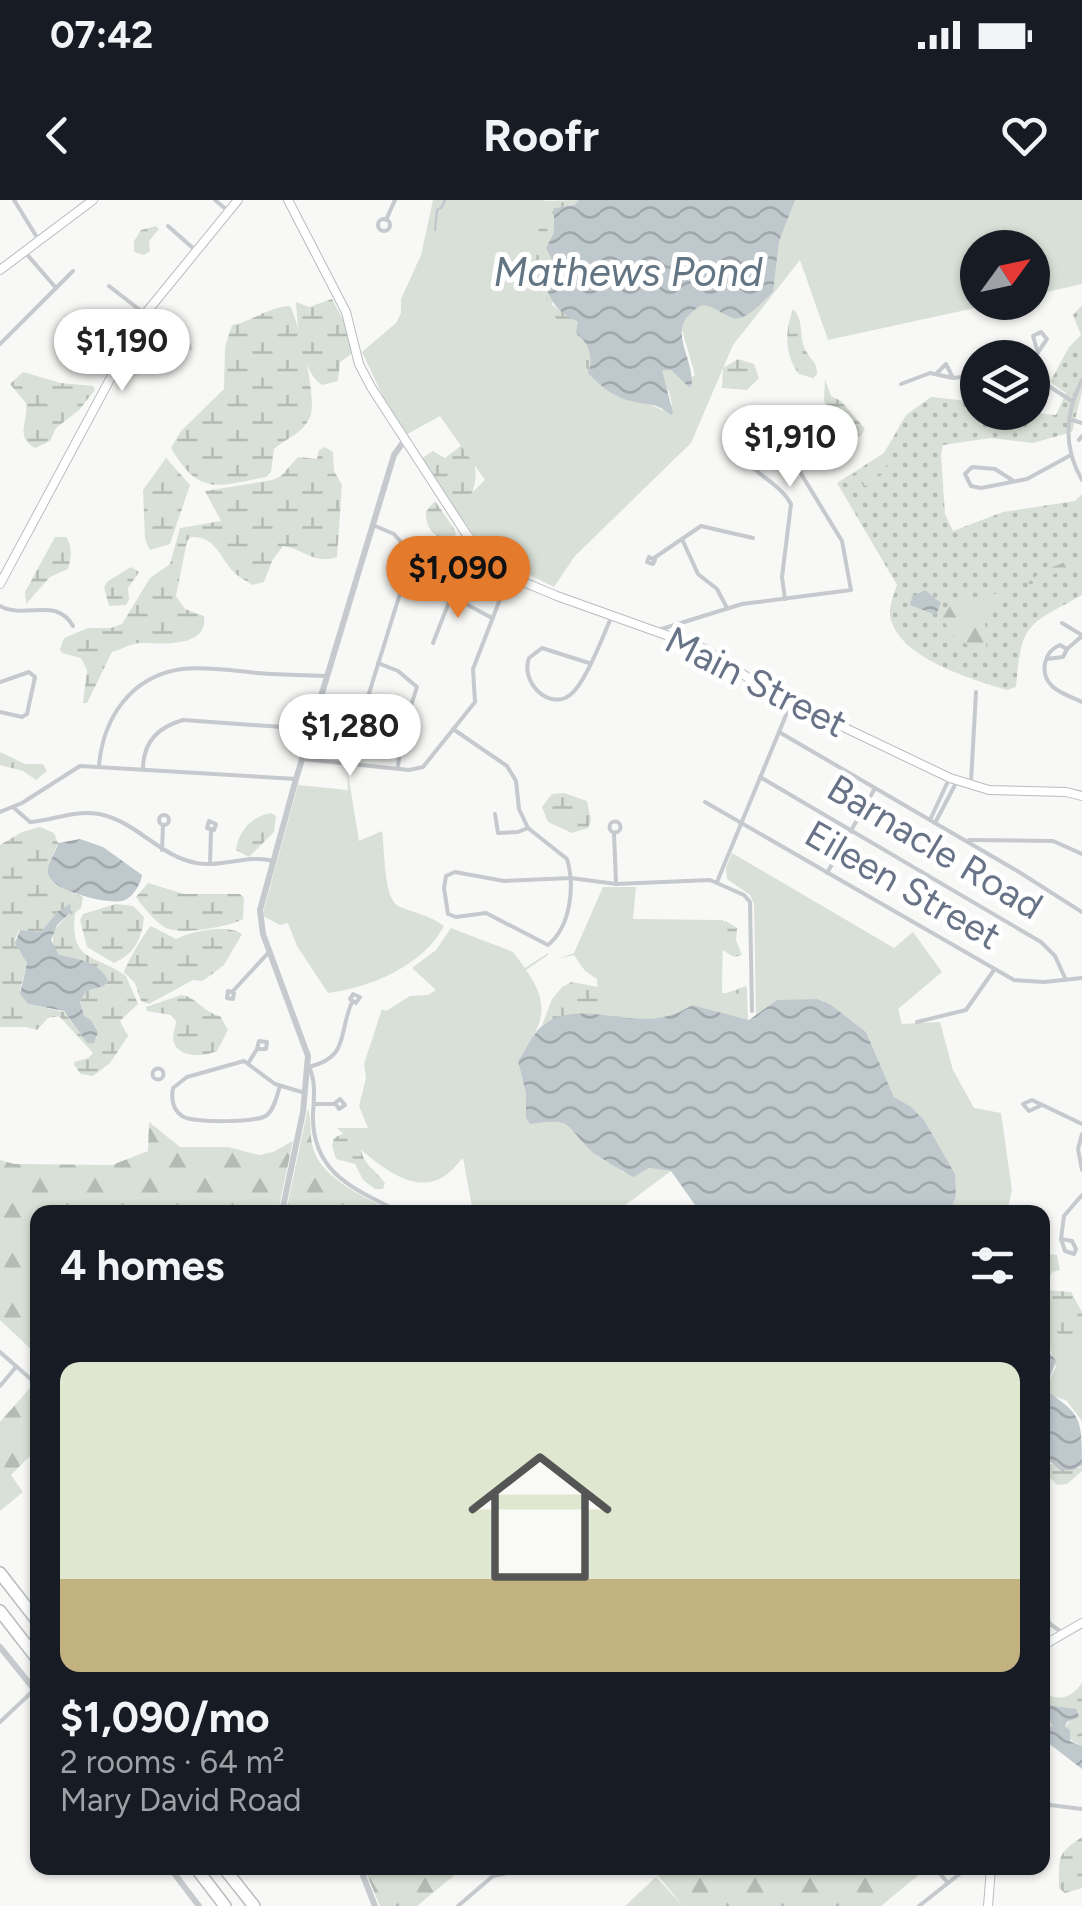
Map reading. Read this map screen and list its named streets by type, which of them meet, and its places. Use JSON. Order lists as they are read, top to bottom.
{
  "streets": {
    "main road": ["Main Street"],
    "street": ["Barnacle Road", "Eileen Street"]
  },
  "crossings": [
    ["Barnacle Road", "Eileen Street"]
  ],
  "water": ["Mathews Pond"],
  "north": "top right",
  "page": {
    "status": "07:42",
    "header": "Roofr",
    "price": [
      "$1,190",
      "$1,910",
      "$1,090",
      "$1,280"
    ],
    "heading": "4 homes",
    "list": [
      {
        "name": "$1,090/mo",
        "note": "2 rooms · 64 m² · Mary David Road"
      }
    ]
  }
}
